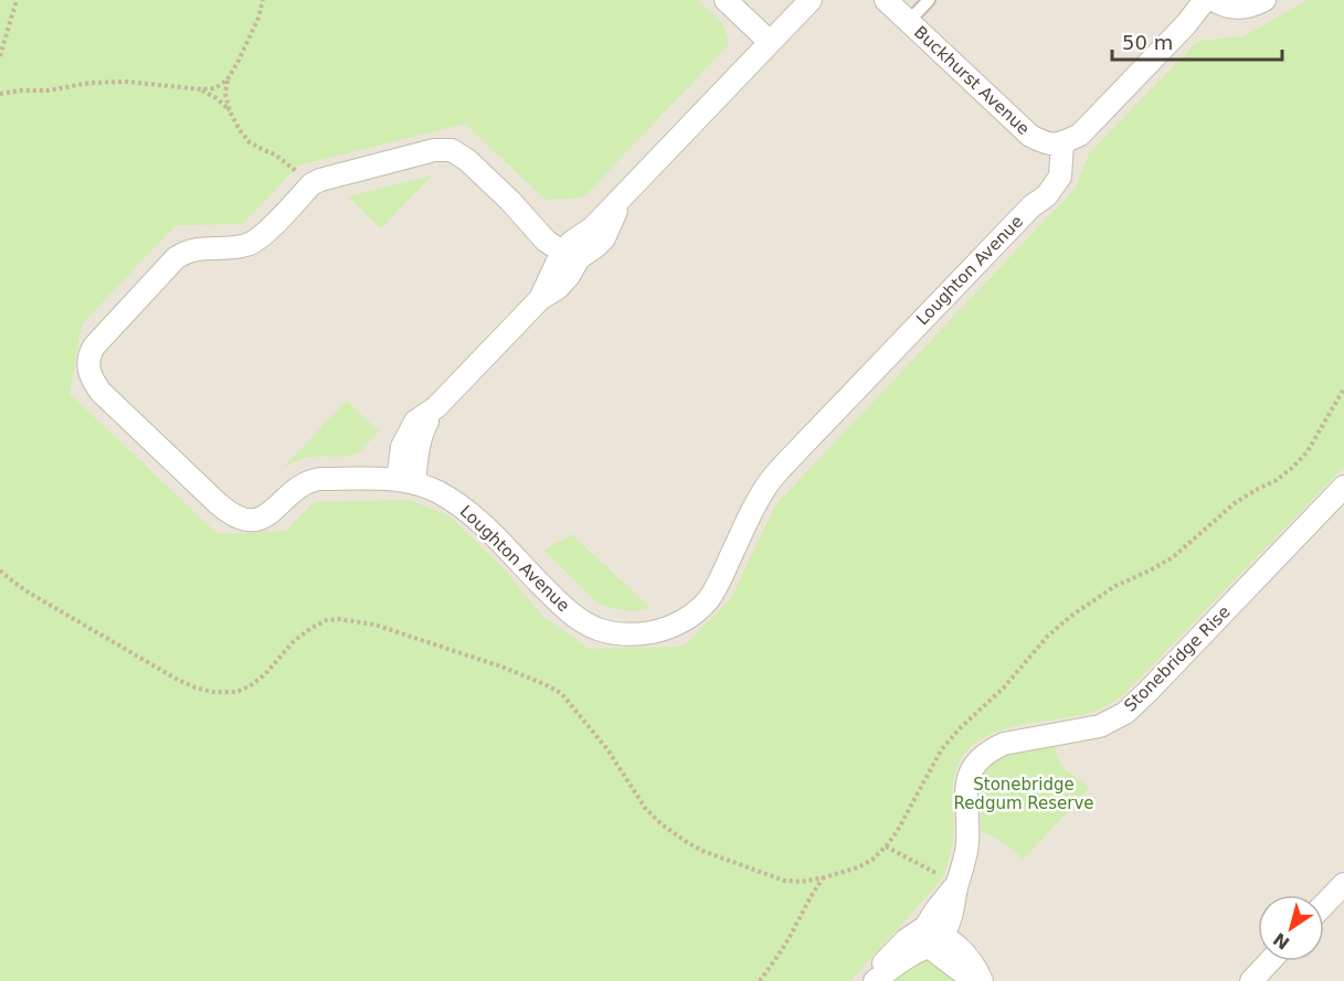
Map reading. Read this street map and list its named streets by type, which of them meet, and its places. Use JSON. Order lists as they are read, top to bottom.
{
  "streets": {
    "street": ["Buckhurst Avenue", "Loughton Avenue", "Stonebridge Rise"]
  },
  "crossings": [
    ["Buckhurst Avenue", "Loughton Avenue"]
  ],
  "parks": ["Stonebridge Redgum Reserve"],
  "scale_bar": "50 m",
  "north": "bottom left"
}
